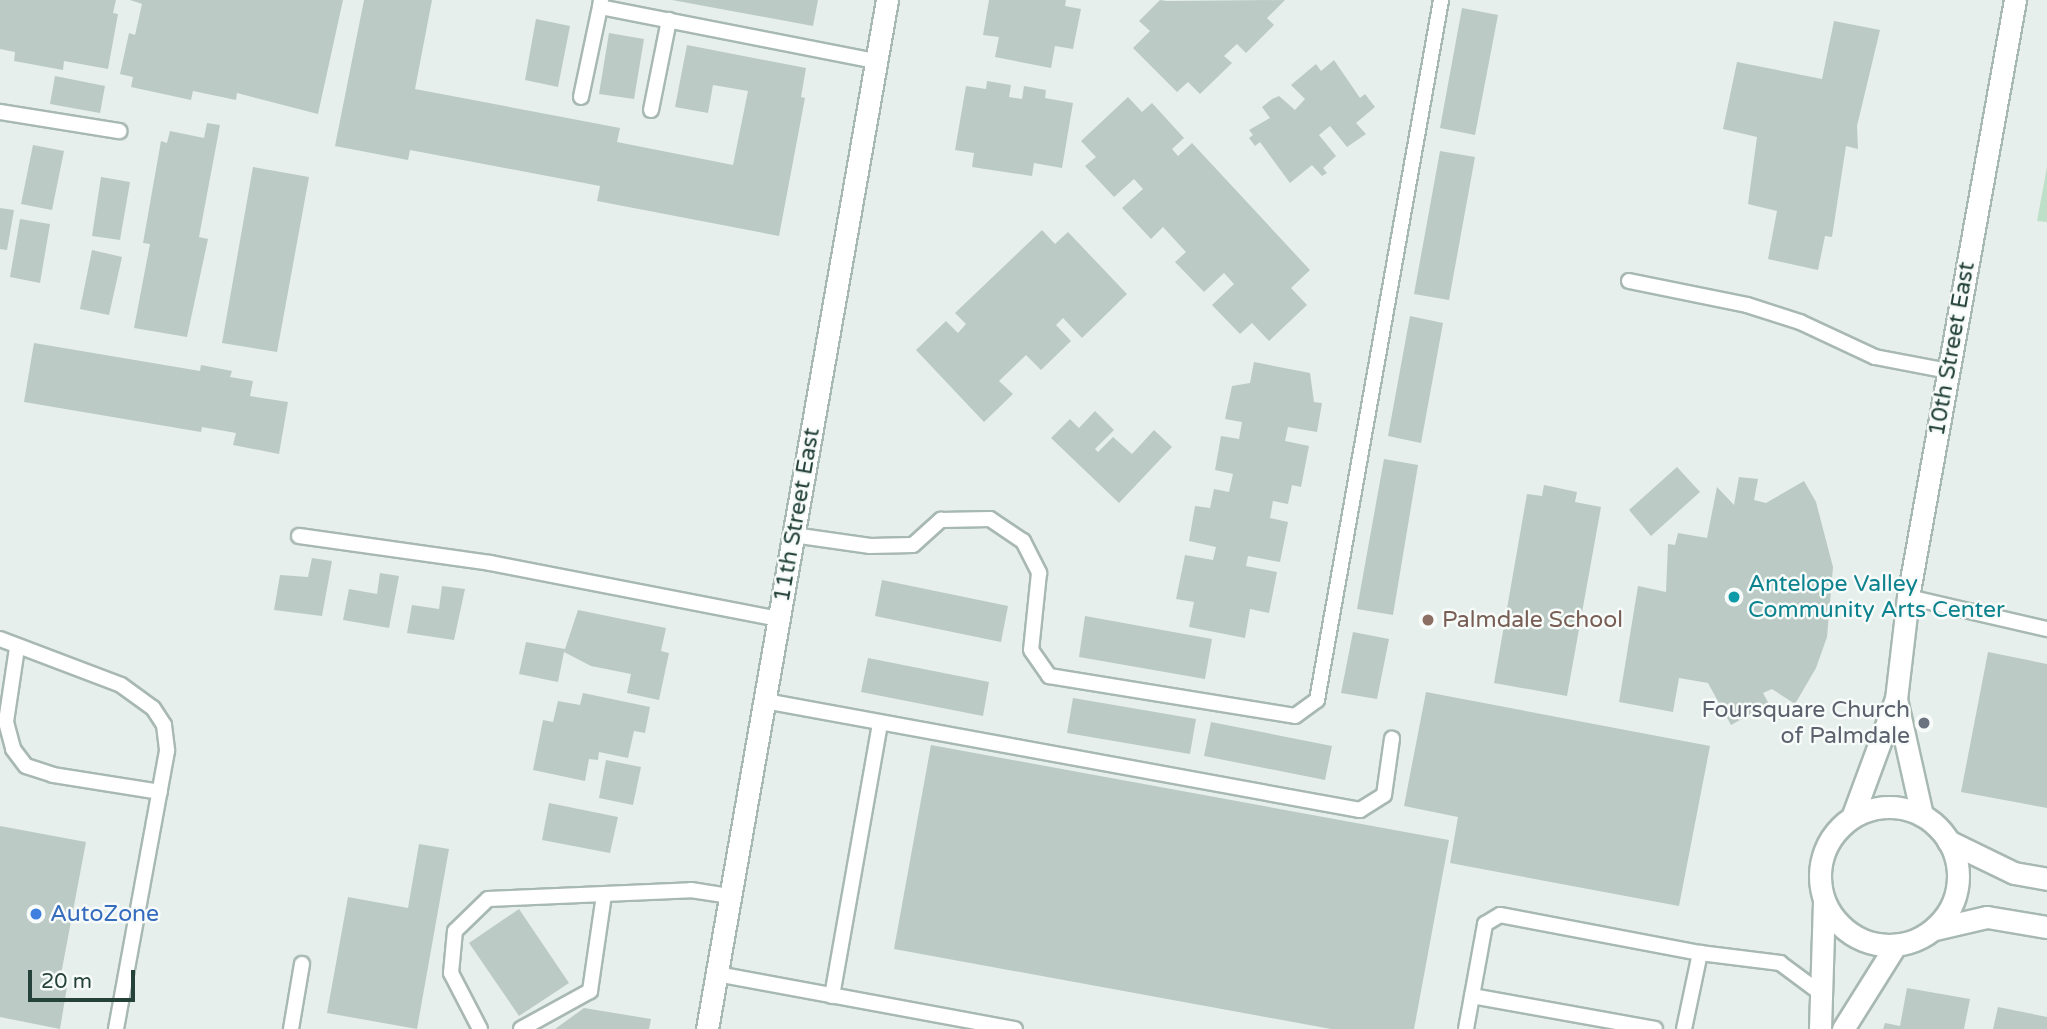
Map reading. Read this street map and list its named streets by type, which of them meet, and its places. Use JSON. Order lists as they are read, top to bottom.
{
  "streets": {
    "main road": ["10th Street East", "11th Street East"]
  },
  "places": [
    "Antelope Valley Community Arts Center",
    "Palmdale School",
    "Foursquare Church of Palmdale",
    "AutoZone"
  ],
  "scale_bar": "20 m"
}
